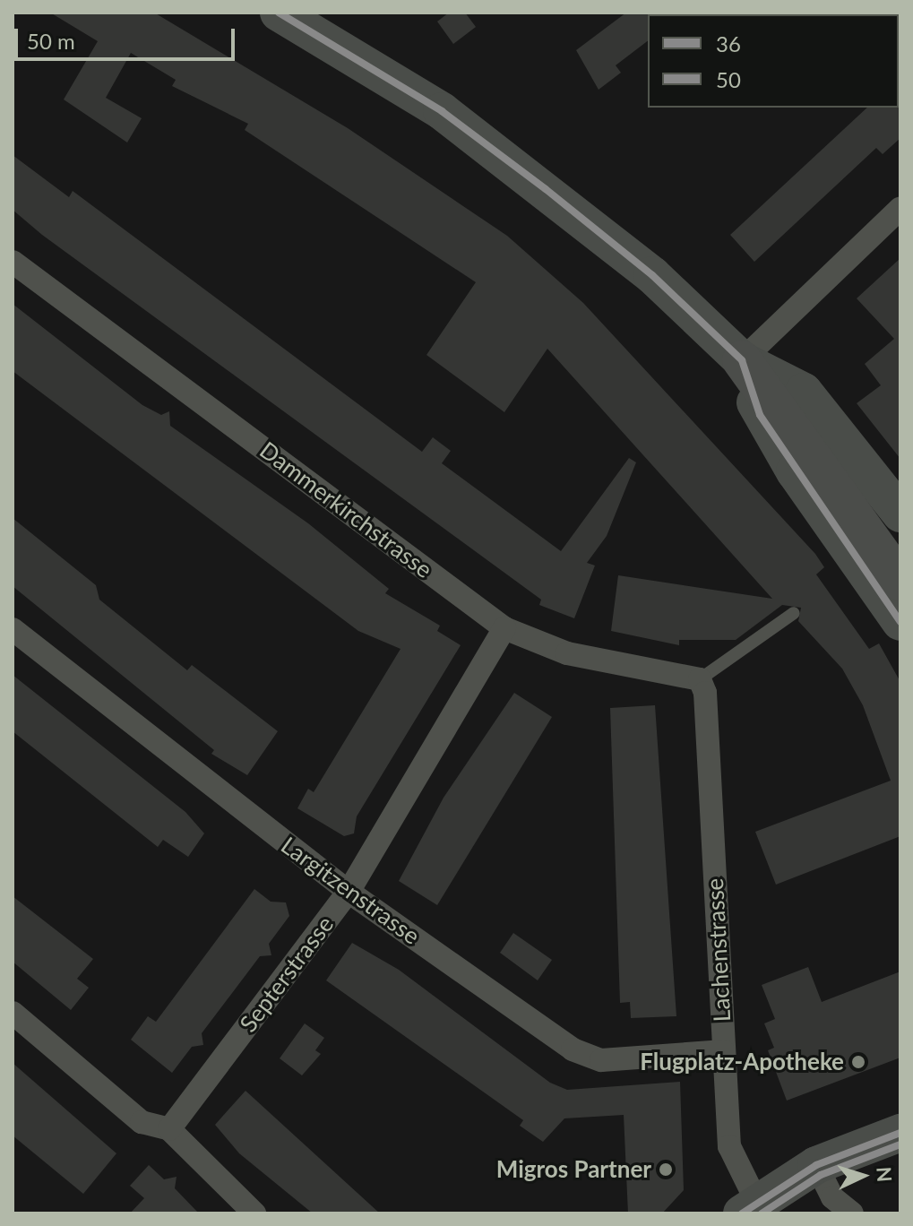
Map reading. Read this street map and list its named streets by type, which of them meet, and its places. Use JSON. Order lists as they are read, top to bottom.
{
  "streets": {
    "street": [
      "Dammerkirchstrasse",
      "Largitzenstrasse",
      "Lachenstrasse",
      "Septerstrasse"
    ]
  },
  "crossings": [
    ["Dammerkirchstrasse", "Lachenstrasse"],
    ["Dammerkirchstrasse", "Septerstrasse"],
    ["Largitzenstrasse", "Lachenstrasse"],
    ["Largitzenstrasse", "Septerstrasse"]
  ],
  "places": ["Flugplatz-Apotheke", "Migros Partner"],
  "lines": ["transit line 36", "transit line 50"],
  "legend": ["36", "50"],
  "scale_bar": "50 m",
  "north": "right"
}
